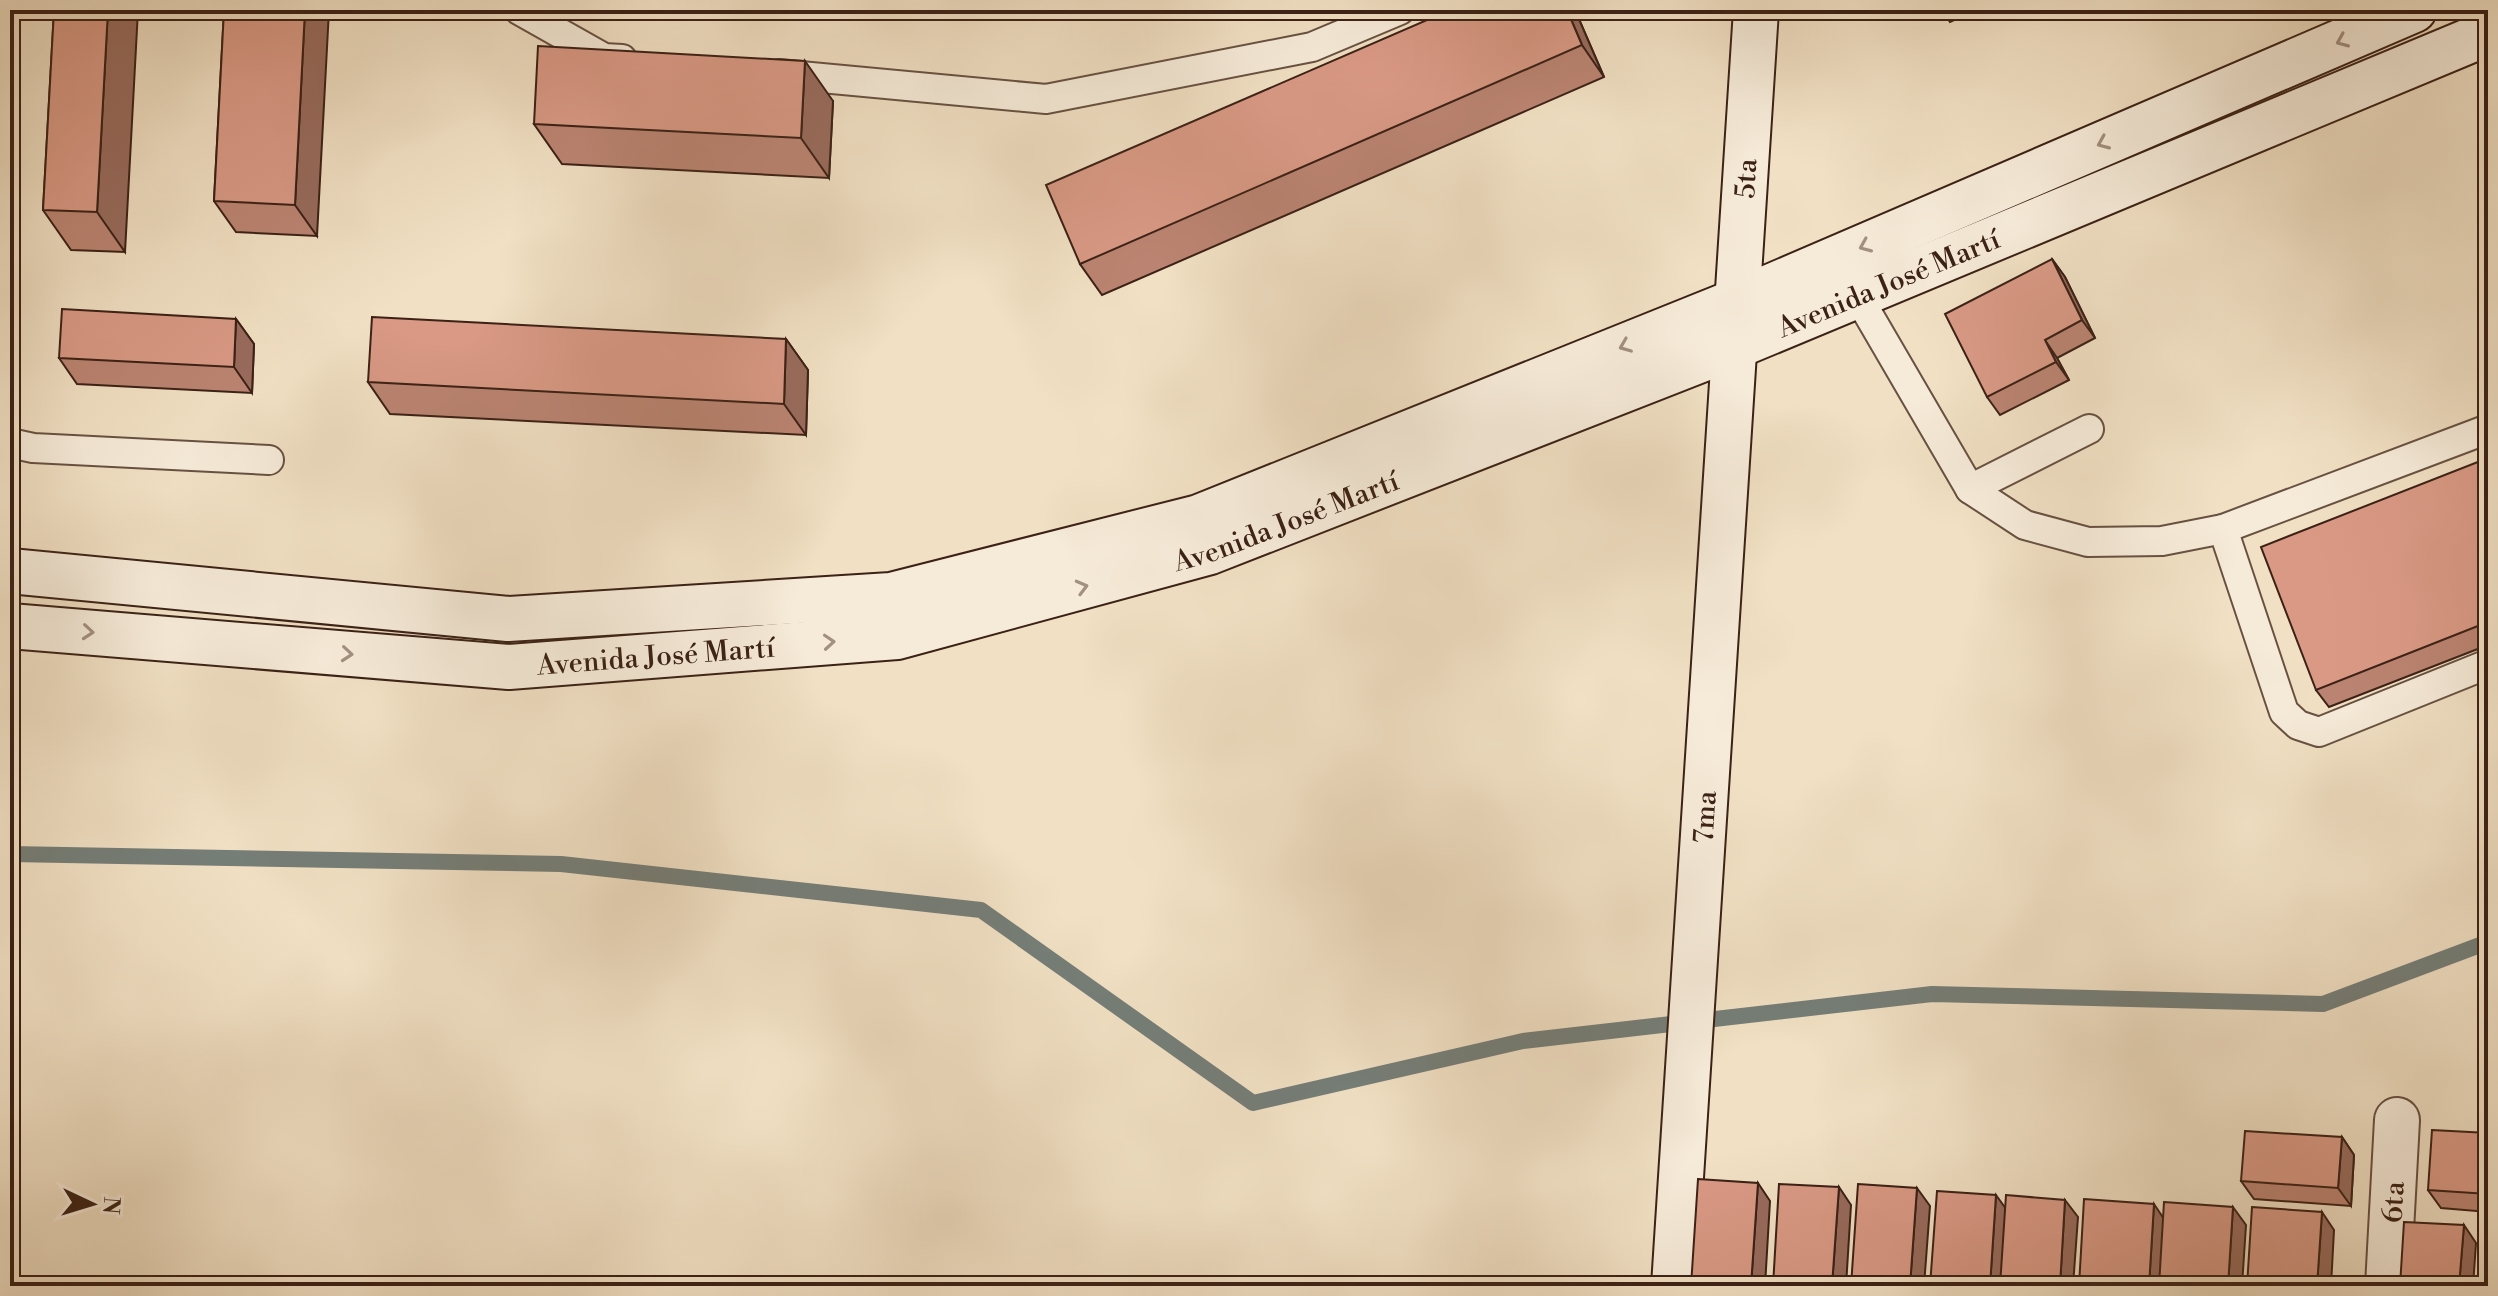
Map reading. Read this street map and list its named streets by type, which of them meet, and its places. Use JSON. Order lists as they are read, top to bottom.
{
  "streets": {
    "main road": [
      "5ta",
      "Avenida José Martí",
      "7ma",
      "6ta"
    ]
  },
  "crossings": [
    ["5ta", "Avenida José Martí"],
    ["5ta", "7ma"],
    ["Avenida José Martí", "7ma"]
  ],
  "north": "right"
}
